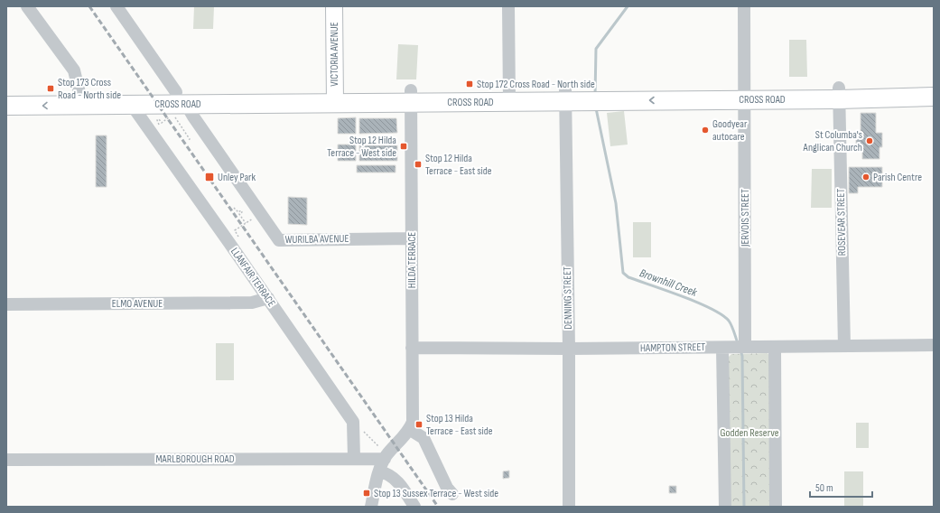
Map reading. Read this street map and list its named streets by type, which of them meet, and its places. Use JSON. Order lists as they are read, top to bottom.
{
  "streets": {
    "highway": ["CROSS ROAD"],
    "main road": ["VICTORIA AVENUE"],
    "street": [
      "JERVOIS STREET",
      "ROSEVEAR STREET",
      "WURILBA AVENUE",
      "HILDA TERRACE",
      "LLANFAIR TERRACE",
      "DENNING STREET",
      "ELMO AVENUE",
      "HAMPTON STREET",
      "MARLBOROUGH ROAD"
    ]
  },
  "crossings": [
    ["VICTORIA AVENUE", "CROSS ROAD"],
    ["CROSS ROAD", "JERVOIS STREET"],
    ["CROSS ROAD", "ROSEVEAR STREET"],
    ["CROSS ROAD", "WURILBA AVENUE"],
    ["CROSS ROAD", "HILDA TERRACE"],
    ["CROSS ROAD", "LLANFAIR TERRACE"],
    ["CROSS ROAD", "DENNING STREET"],
    ["JERVOIS STREET", "HAMPTON STREET"],
    ["ROSEVEAR STREET", "HAMPTON STREET"],
    ["WURILBA AVENUE", "HILDA TERRACE"],
    ["HILDA TERRACE", "HAMPTON STREET"],
    ["HILDA TERRACE", "MARLBOROUGH ROAD"],
    ["LLANFAIR TERRACE", "ELMO AVENUE"],
    ["DENNING STREET", "HAMPTON STREET"]
  ],
  "water": ["Brownhill Creek"],
  "parks": ["Godden Reserve"],
  "places": {
    "transit": [
      "Stop 172 Cross Road - North side",
      "Stop 173 Cross Road - North side",
      "Stop 12 Hilda Terrace - West side",
      "Stop 12 Hilda Terrace - East side",
      "Unley Park",
      "Stop 13 Hilda Terrace - East side",
      "Stop 13 Sussex Terrace - West side"
    ],
    "other": ["Goodyear autocare", "St Columba's Anglican Church", "Parish Centre"]
  },
  "scale_bar": "50 m"
}
